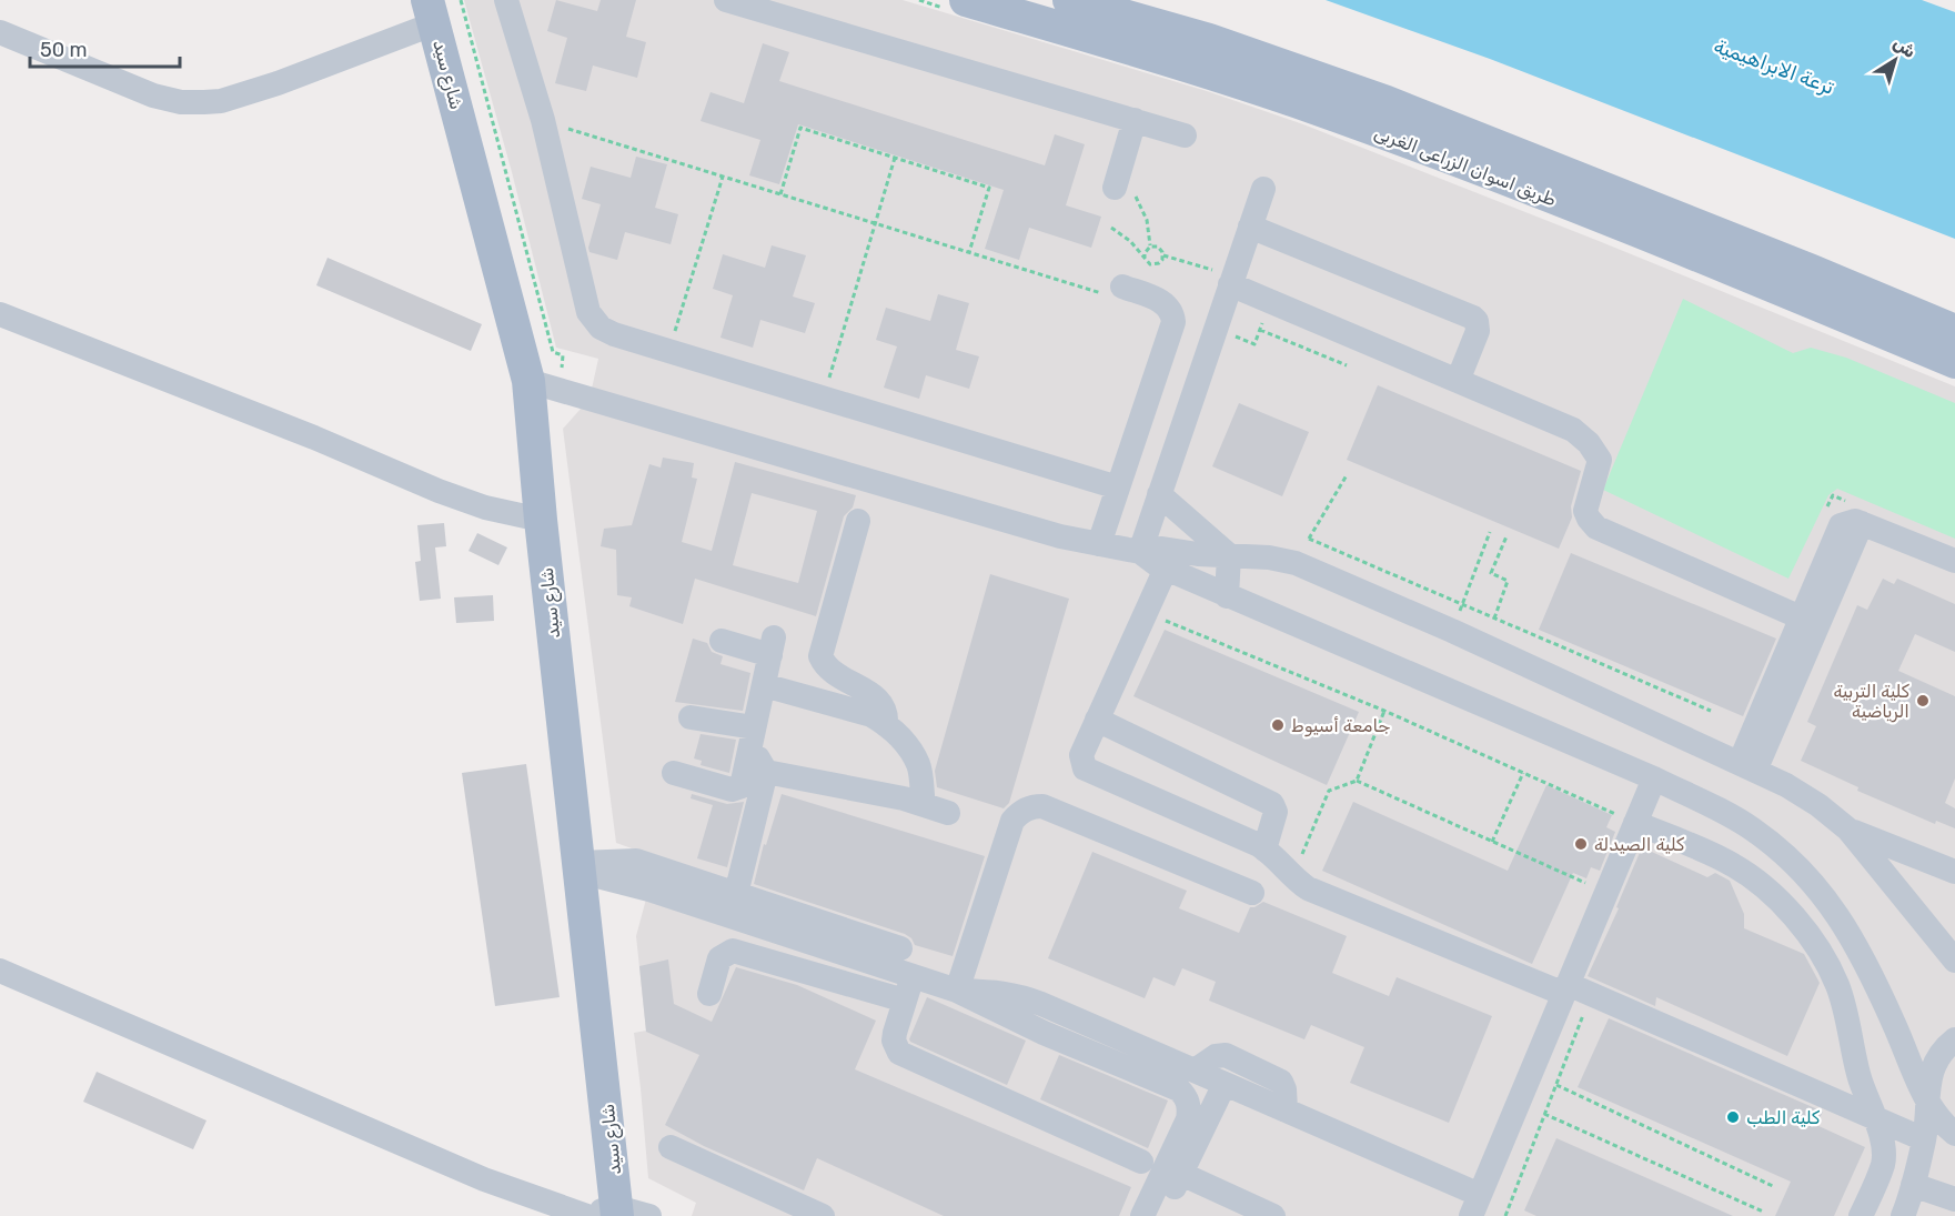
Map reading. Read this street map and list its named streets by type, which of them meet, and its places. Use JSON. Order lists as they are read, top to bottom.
{
  "streets": {
    "main road": ["شارع سيد", "طريق اسوان الزراعى الغربى"]
  },
  "water": ["ترعة الابراهيمية"],
  "places": [
    "كلية التربية الرياضية",
    "جامعة أسيوط",
    "كلية الصيدلة",
    "كلية الطب"
  ],
  "scale_bar": "50 m",
  "north": "top right"
}
